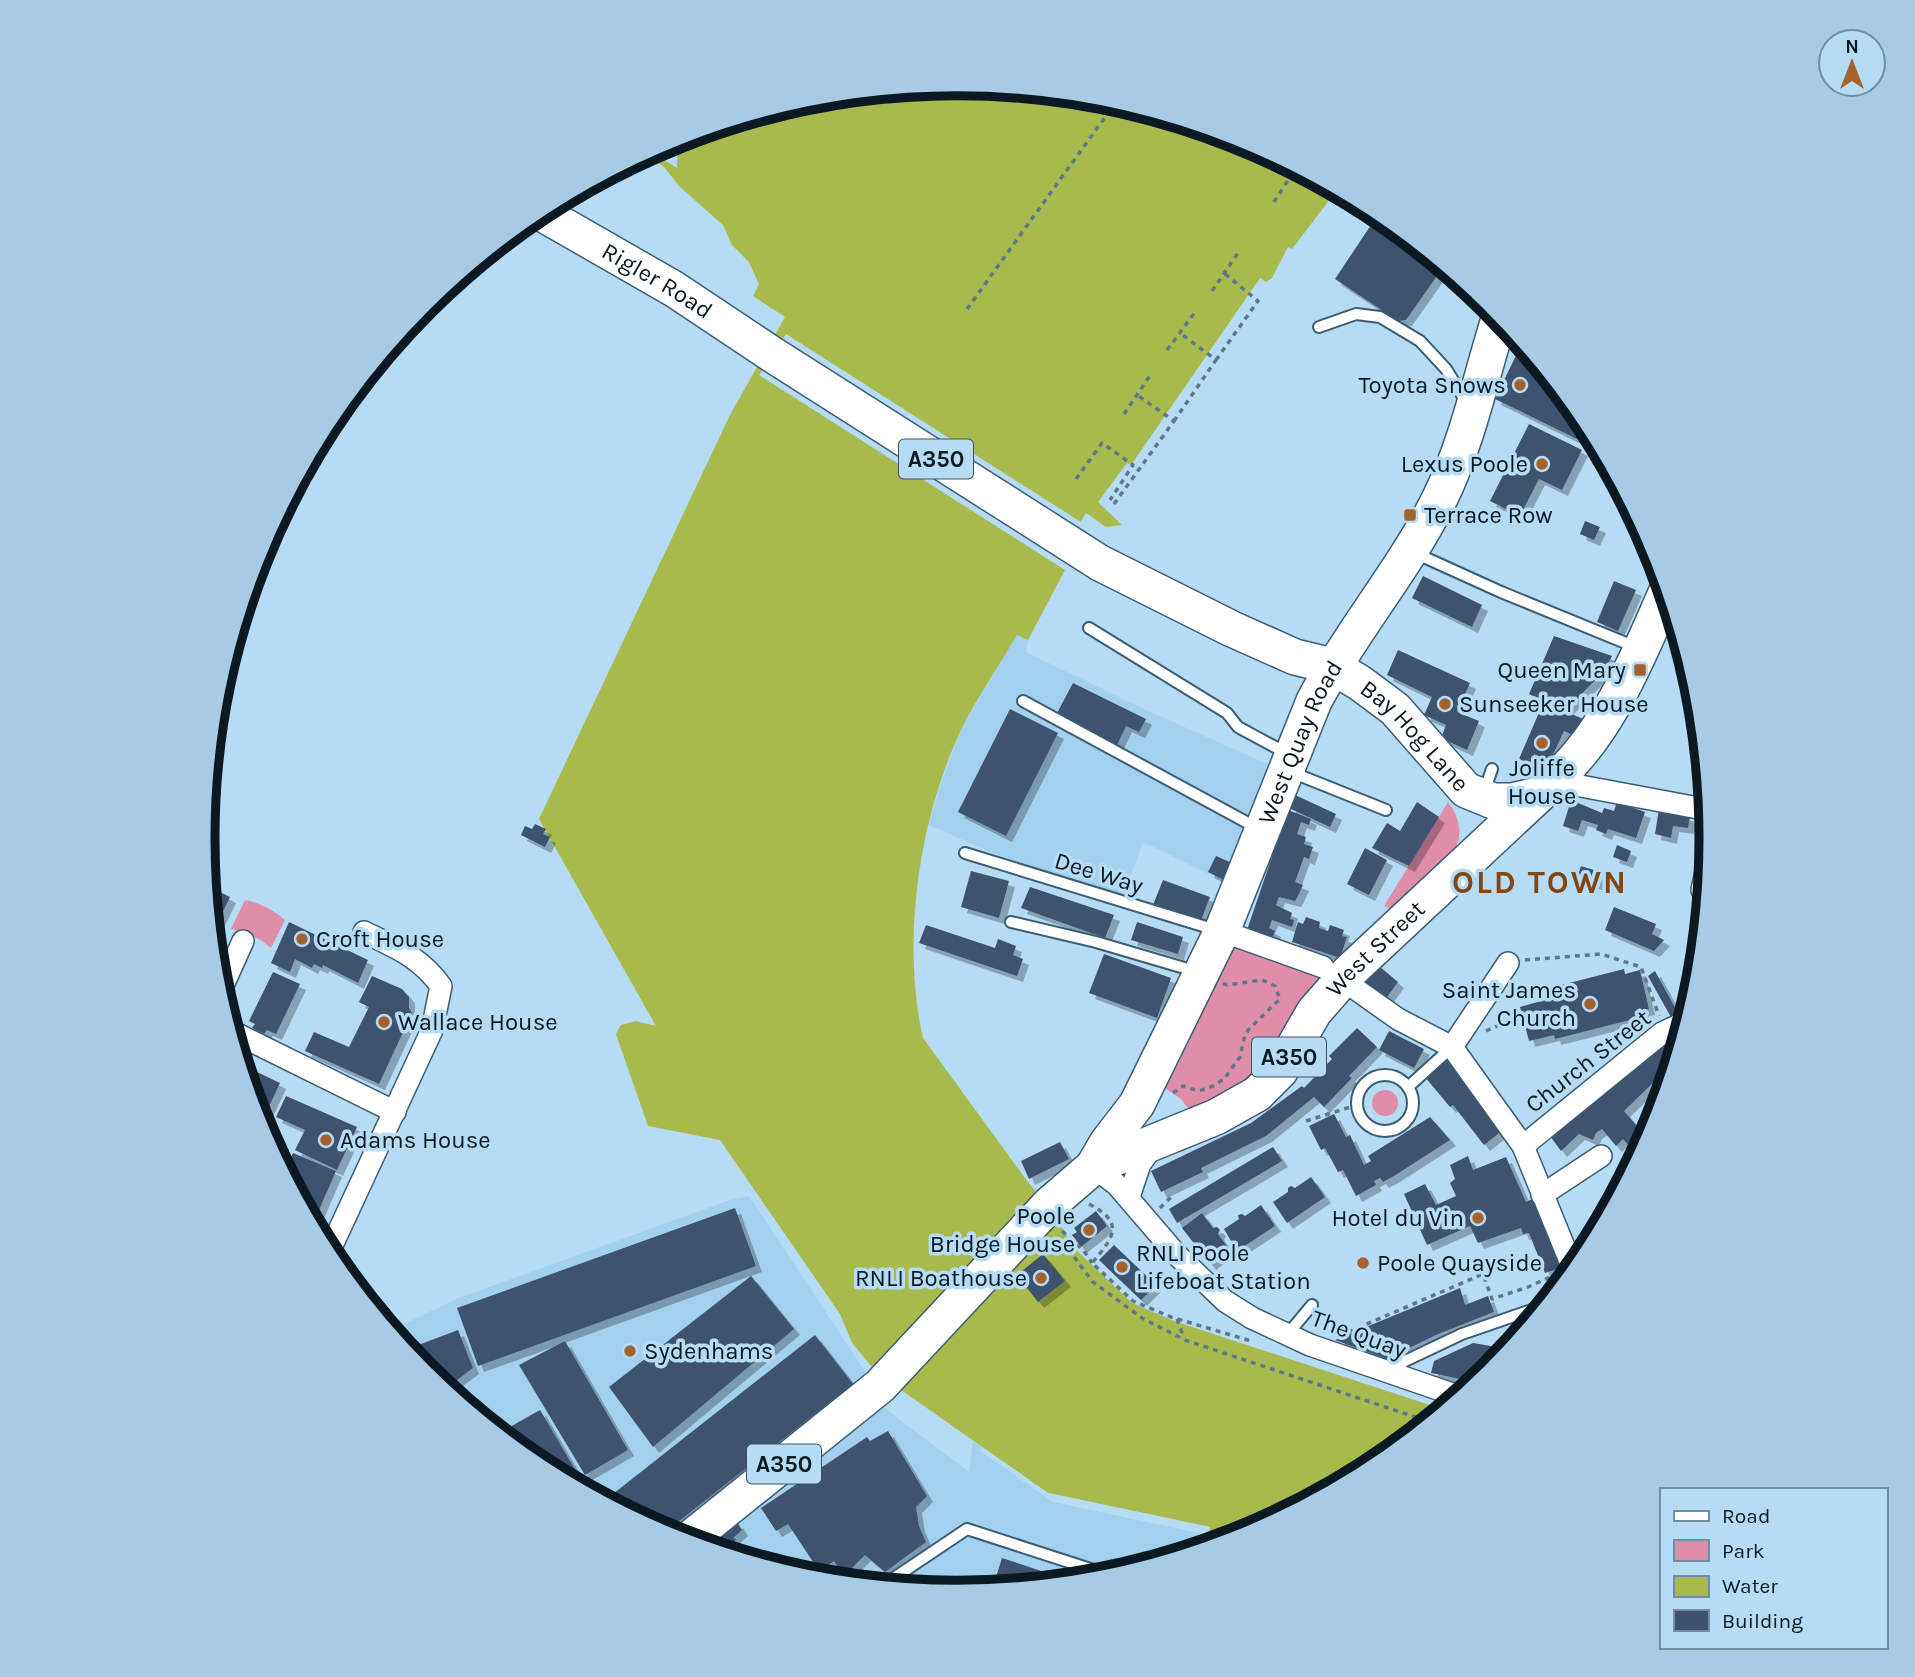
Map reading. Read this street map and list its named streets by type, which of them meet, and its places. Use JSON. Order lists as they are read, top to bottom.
{
  "streets": {
    "highway": [
      "Rigler Road",
      "A350",
      "Bay Hog Lane",
      "West Quay Road",
      "West Street"
    ],
    "street": ["Church Street", "The Quay"],
    "lane": ["Dee Way"]
  },
  "crossings": [
    ["Rigler Road", "Bay Hog Lane"],
    ["Rigler Road", "West Quay Road"],
    ["A350", "West Quay Road"],
    ["A350", "West Street"],
    ["A350", "The Quay"],
    ["Bay Hog Lane", "West Quay Road"],
    ["Bay Hog Lane", "West Street"],
    ["West Quay Road", "Dee Way"],
    ["West Quay Road", "West Street"],
    ["West Quay Road", "The Quay"],
    ["West Street", "The Quay"]
  ],
  "districts": ["OLD TOWN"],
  "places": {
    "other": [
      "Toyota Snows",
      "Lexus Poole",
      "Sunseeker House",
      "Joliffe House",
      "Croft House",
      "Saint James Church",
      "Wallace House",
      "Adams House",
      "Hotel du Vin",
      "Poole Bridge House",
      "Poole Quayside",
      "RNLI Poole Lifeboat Station",
      "RNLI Boathouse",
      "Sydenhams"
    ],
    "transit": ["Terrace Row", "Queen Mary"]
  },
  "legend": [
    "Road",
    "Park",
    "Water",
    "Building"
  ],
  "north": "top"
}
